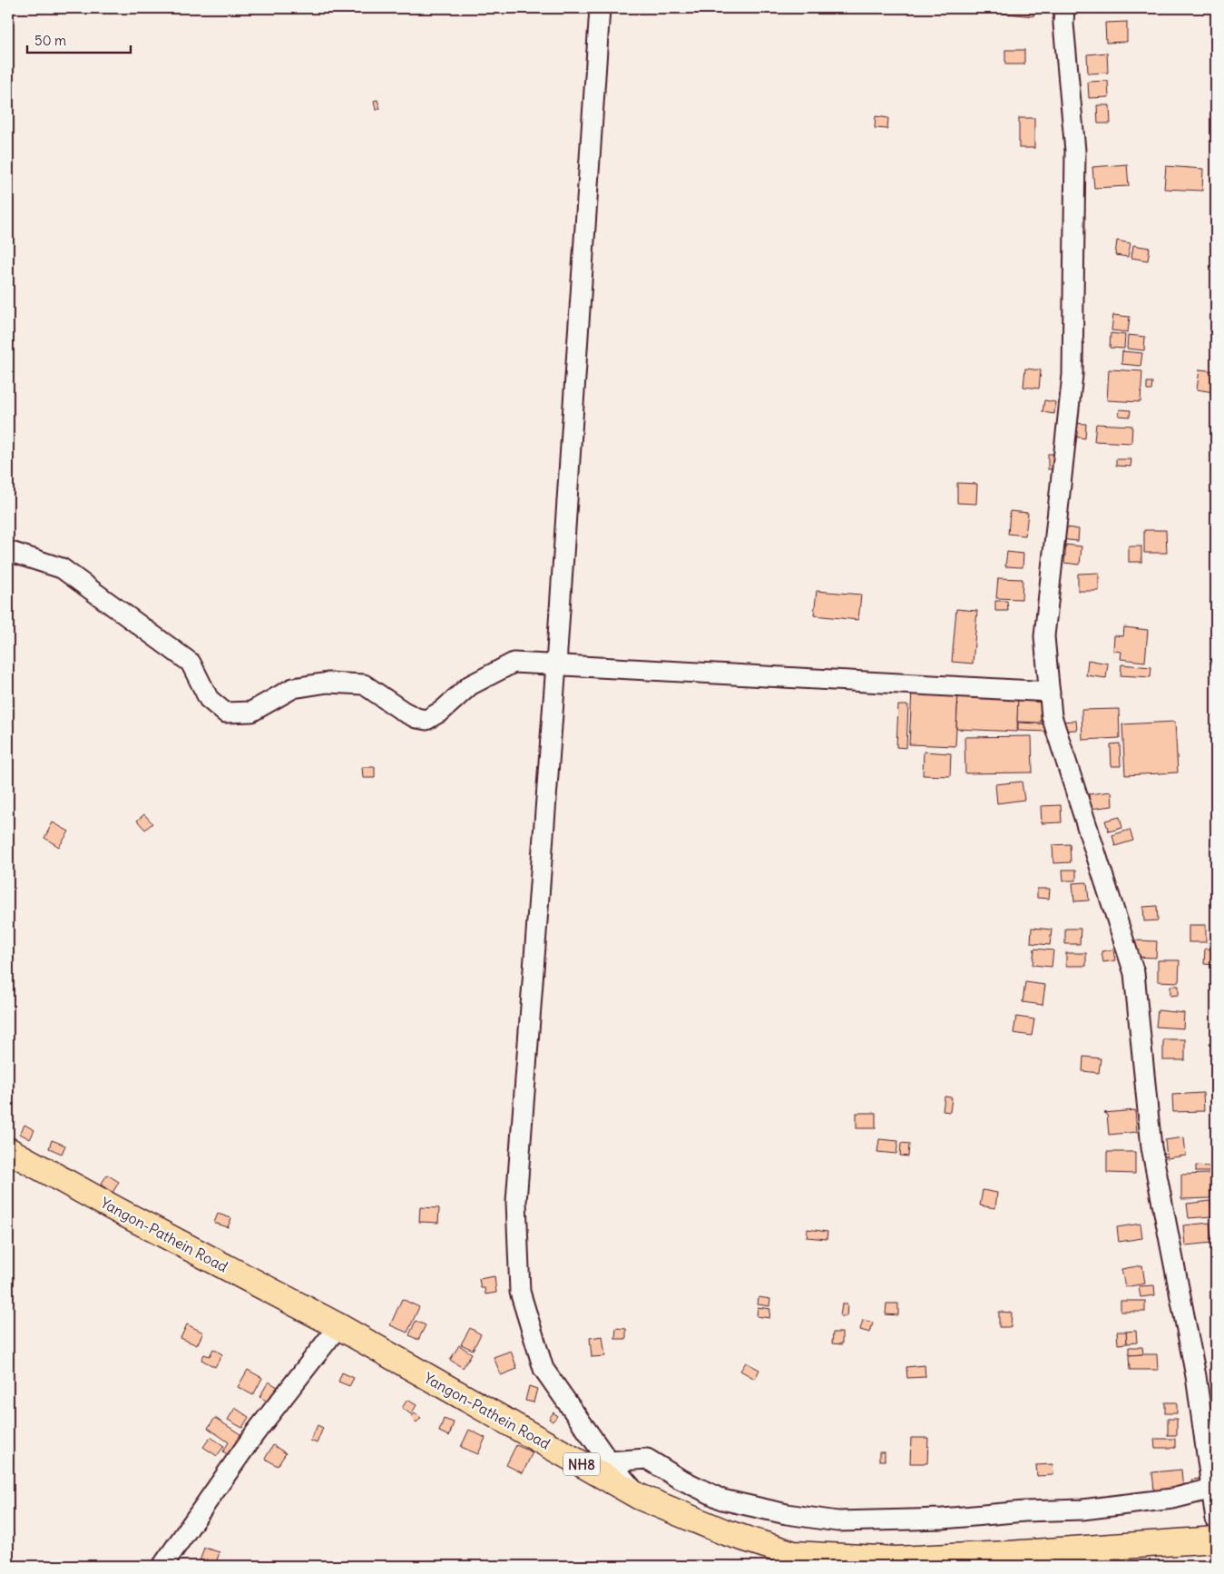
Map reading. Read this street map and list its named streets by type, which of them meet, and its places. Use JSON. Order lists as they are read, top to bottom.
{
  "streets": {
    "highway": ["Yangon-Pathein Road", "NH8"]
  },
  "scale_bar": "50 m"
}
